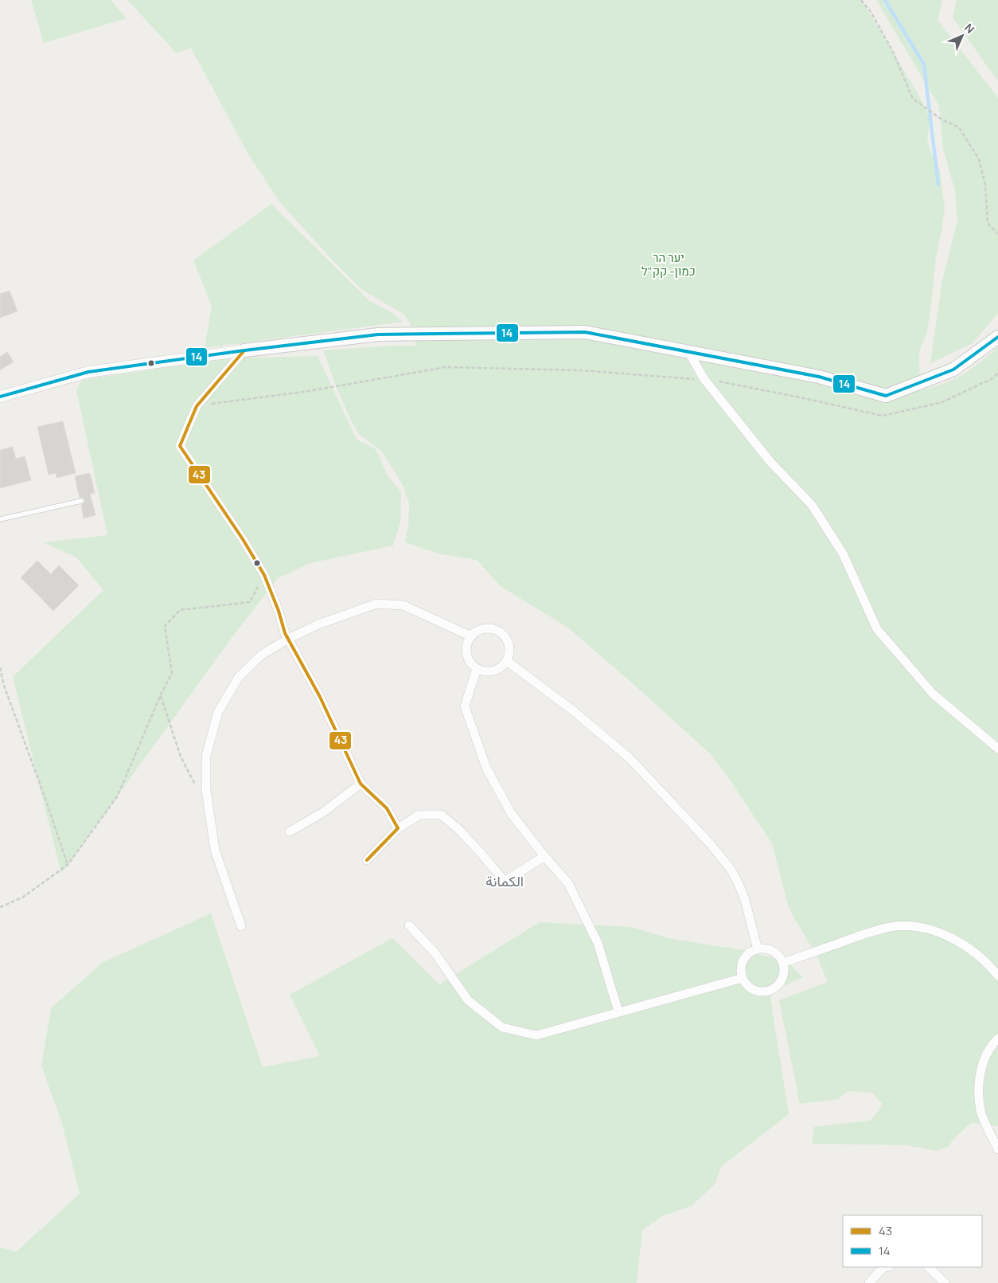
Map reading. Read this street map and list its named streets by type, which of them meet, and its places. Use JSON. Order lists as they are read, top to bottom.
{
  "districts": ["الكمانة"],
  "parks": ["יער הר כמון- קק\"ל"],
  "lines": ["transit line 14", "transit line 43"],
  "legend": ["43", "14"],
  "north": "top right"
}
